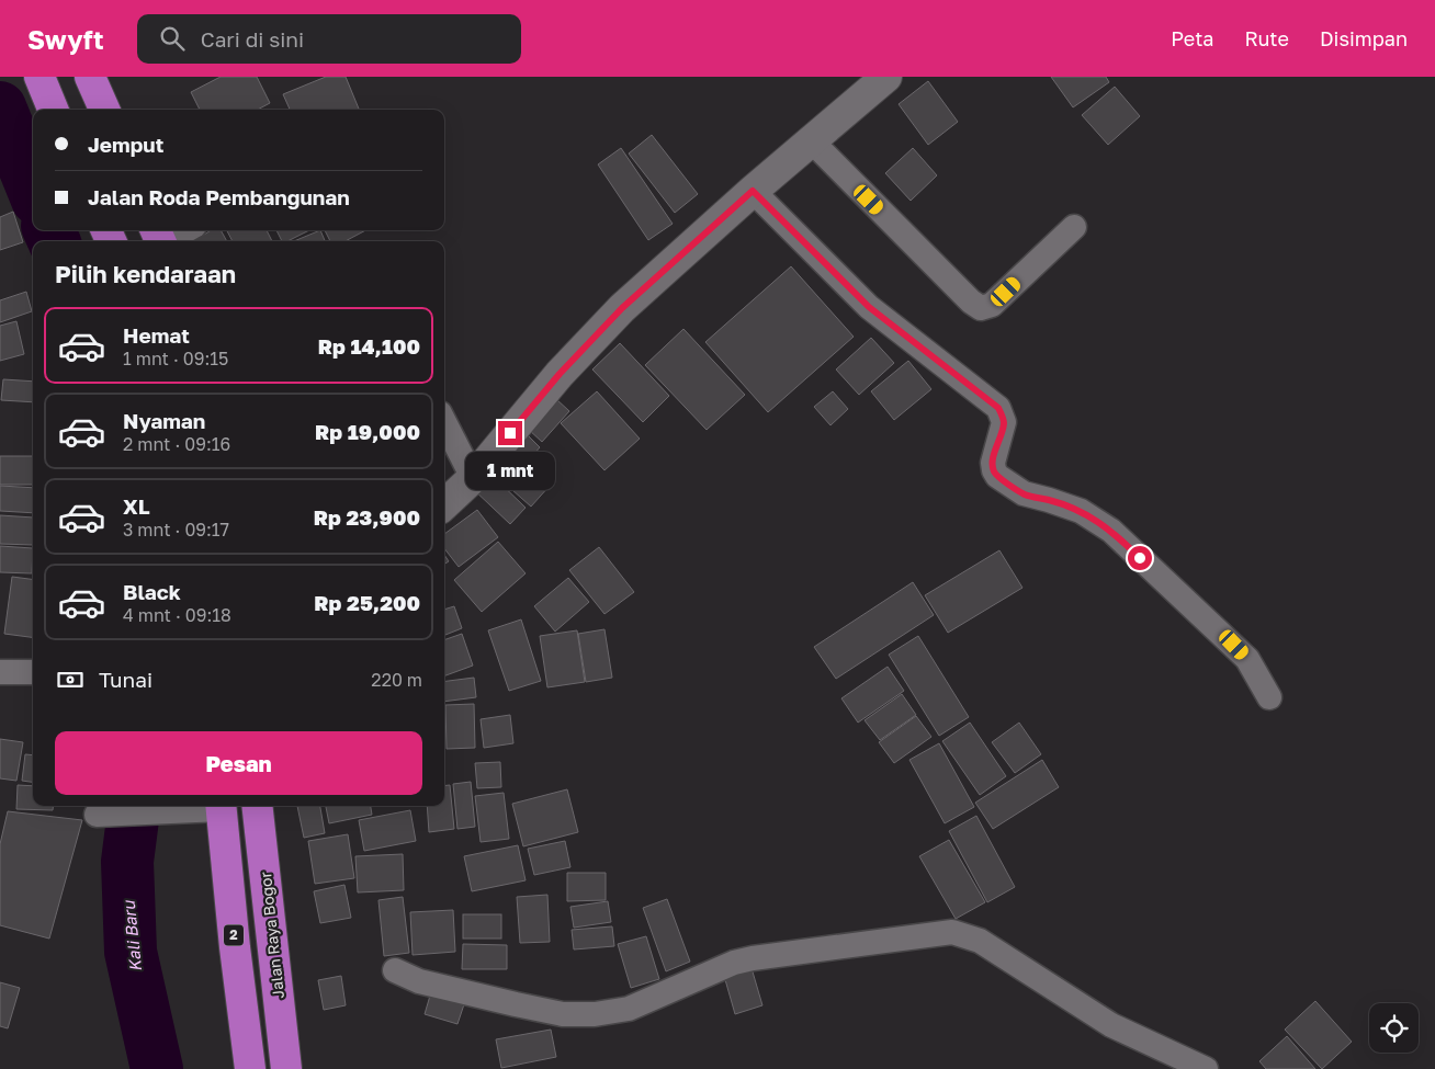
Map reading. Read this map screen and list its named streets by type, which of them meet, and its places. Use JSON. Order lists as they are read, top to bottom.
{
  "streets": {
    "highway": ["2", "Jalan Raya Bogor"]
  },
  "water": ["Kali Baru"],
  "page": {
    "header": "Swyft",
    "search": "Cari di sini",
    "nav": ["Peta", "Rute", "Disimpan"],
    "banner": ["Jemput", "Jalan Roda Pembangunan"],
    "heading": "Pilih kendaraan",
    "list": [
      {
        "name": "Hemat",
        "note": "1 mnt · 09:15",
        "value": "Rp 14,100"
      },
      {
        "name": "Nyaman",
        "note": "2 mnt · 09:16",
        "value": "Rp 19,000"
      },
      {
        "name": "XL",
        "note": "3 mnt · 09:17",
        "value": "Rp 23,900"
      },
      {
        "name": "Black",
        "note": "4 mnt · 09:18",
        "value": "Rp 25,200"
      }
    ],
    "bubble": "1 mnt",
    "pay": ["Tunai", "220 m"],
    "buttons": "Pesan"
  }
}
